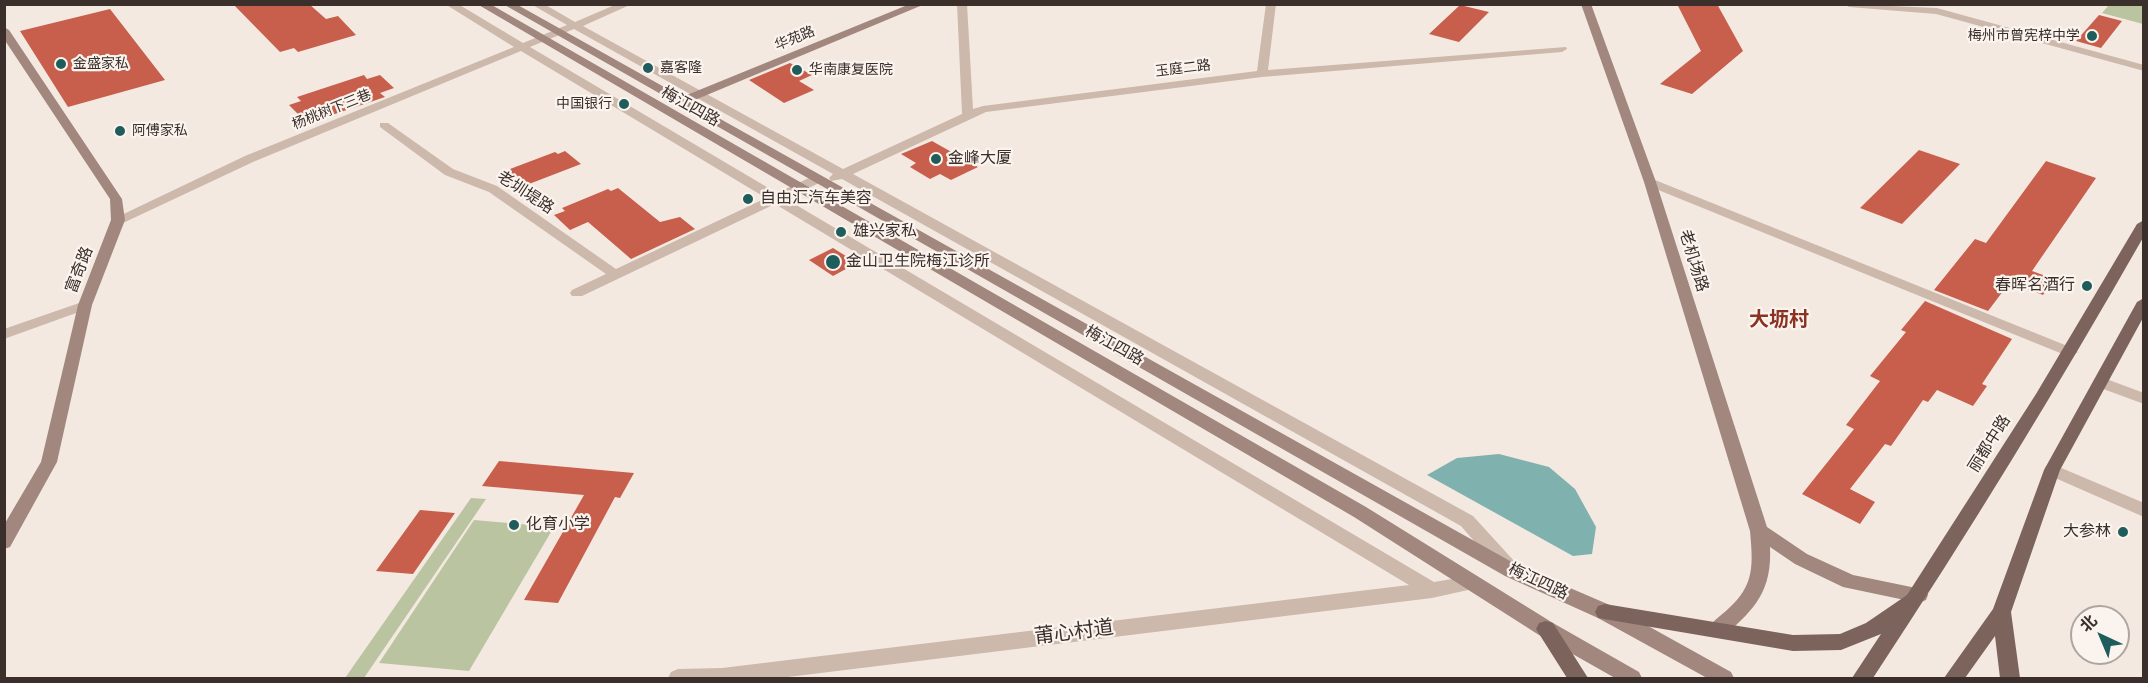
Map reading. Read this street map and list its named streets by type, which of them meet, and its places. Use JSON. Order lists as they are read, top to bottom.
{
  "streets": {
    "main road": [
      "华苑路",
      "梅江四路",
      "老机场路",
      "富奇路",
      "丽都中路"
    ],
    "street": [
      "玉庭二路",
      "杨桃树下三巷",
      "老圳堤路",
      "莆心村道"
    ]
  },
  "crossings": [
    ["华苑路", "梅江四路"],
    ["玉庭二路", "梅江四路"],
    ["玉庭二路", "老圳堤路"],
    ["梅江四路", "杨桃树下三巷"],
    ["梅江四路", "莆心村道"],
    ["杨桃树下三巷", "富奇路"]
  ],
  "districts": ["大坜村"],
  "places": [
    "梅州市曾宪梓中学",
    "金盛家私",
    "嘉客隆",
    "华南康复医院",
    "中国银行",
    "阿傅家私",
    "金峰大厦",
    "自由汇汽车美容",
    "雄兴家私",
    "金山卫生院梅江诊所",
    "春晖名酒行",
    "化育小学",
    "大参林"
  ],
  "north": "top left"
}
